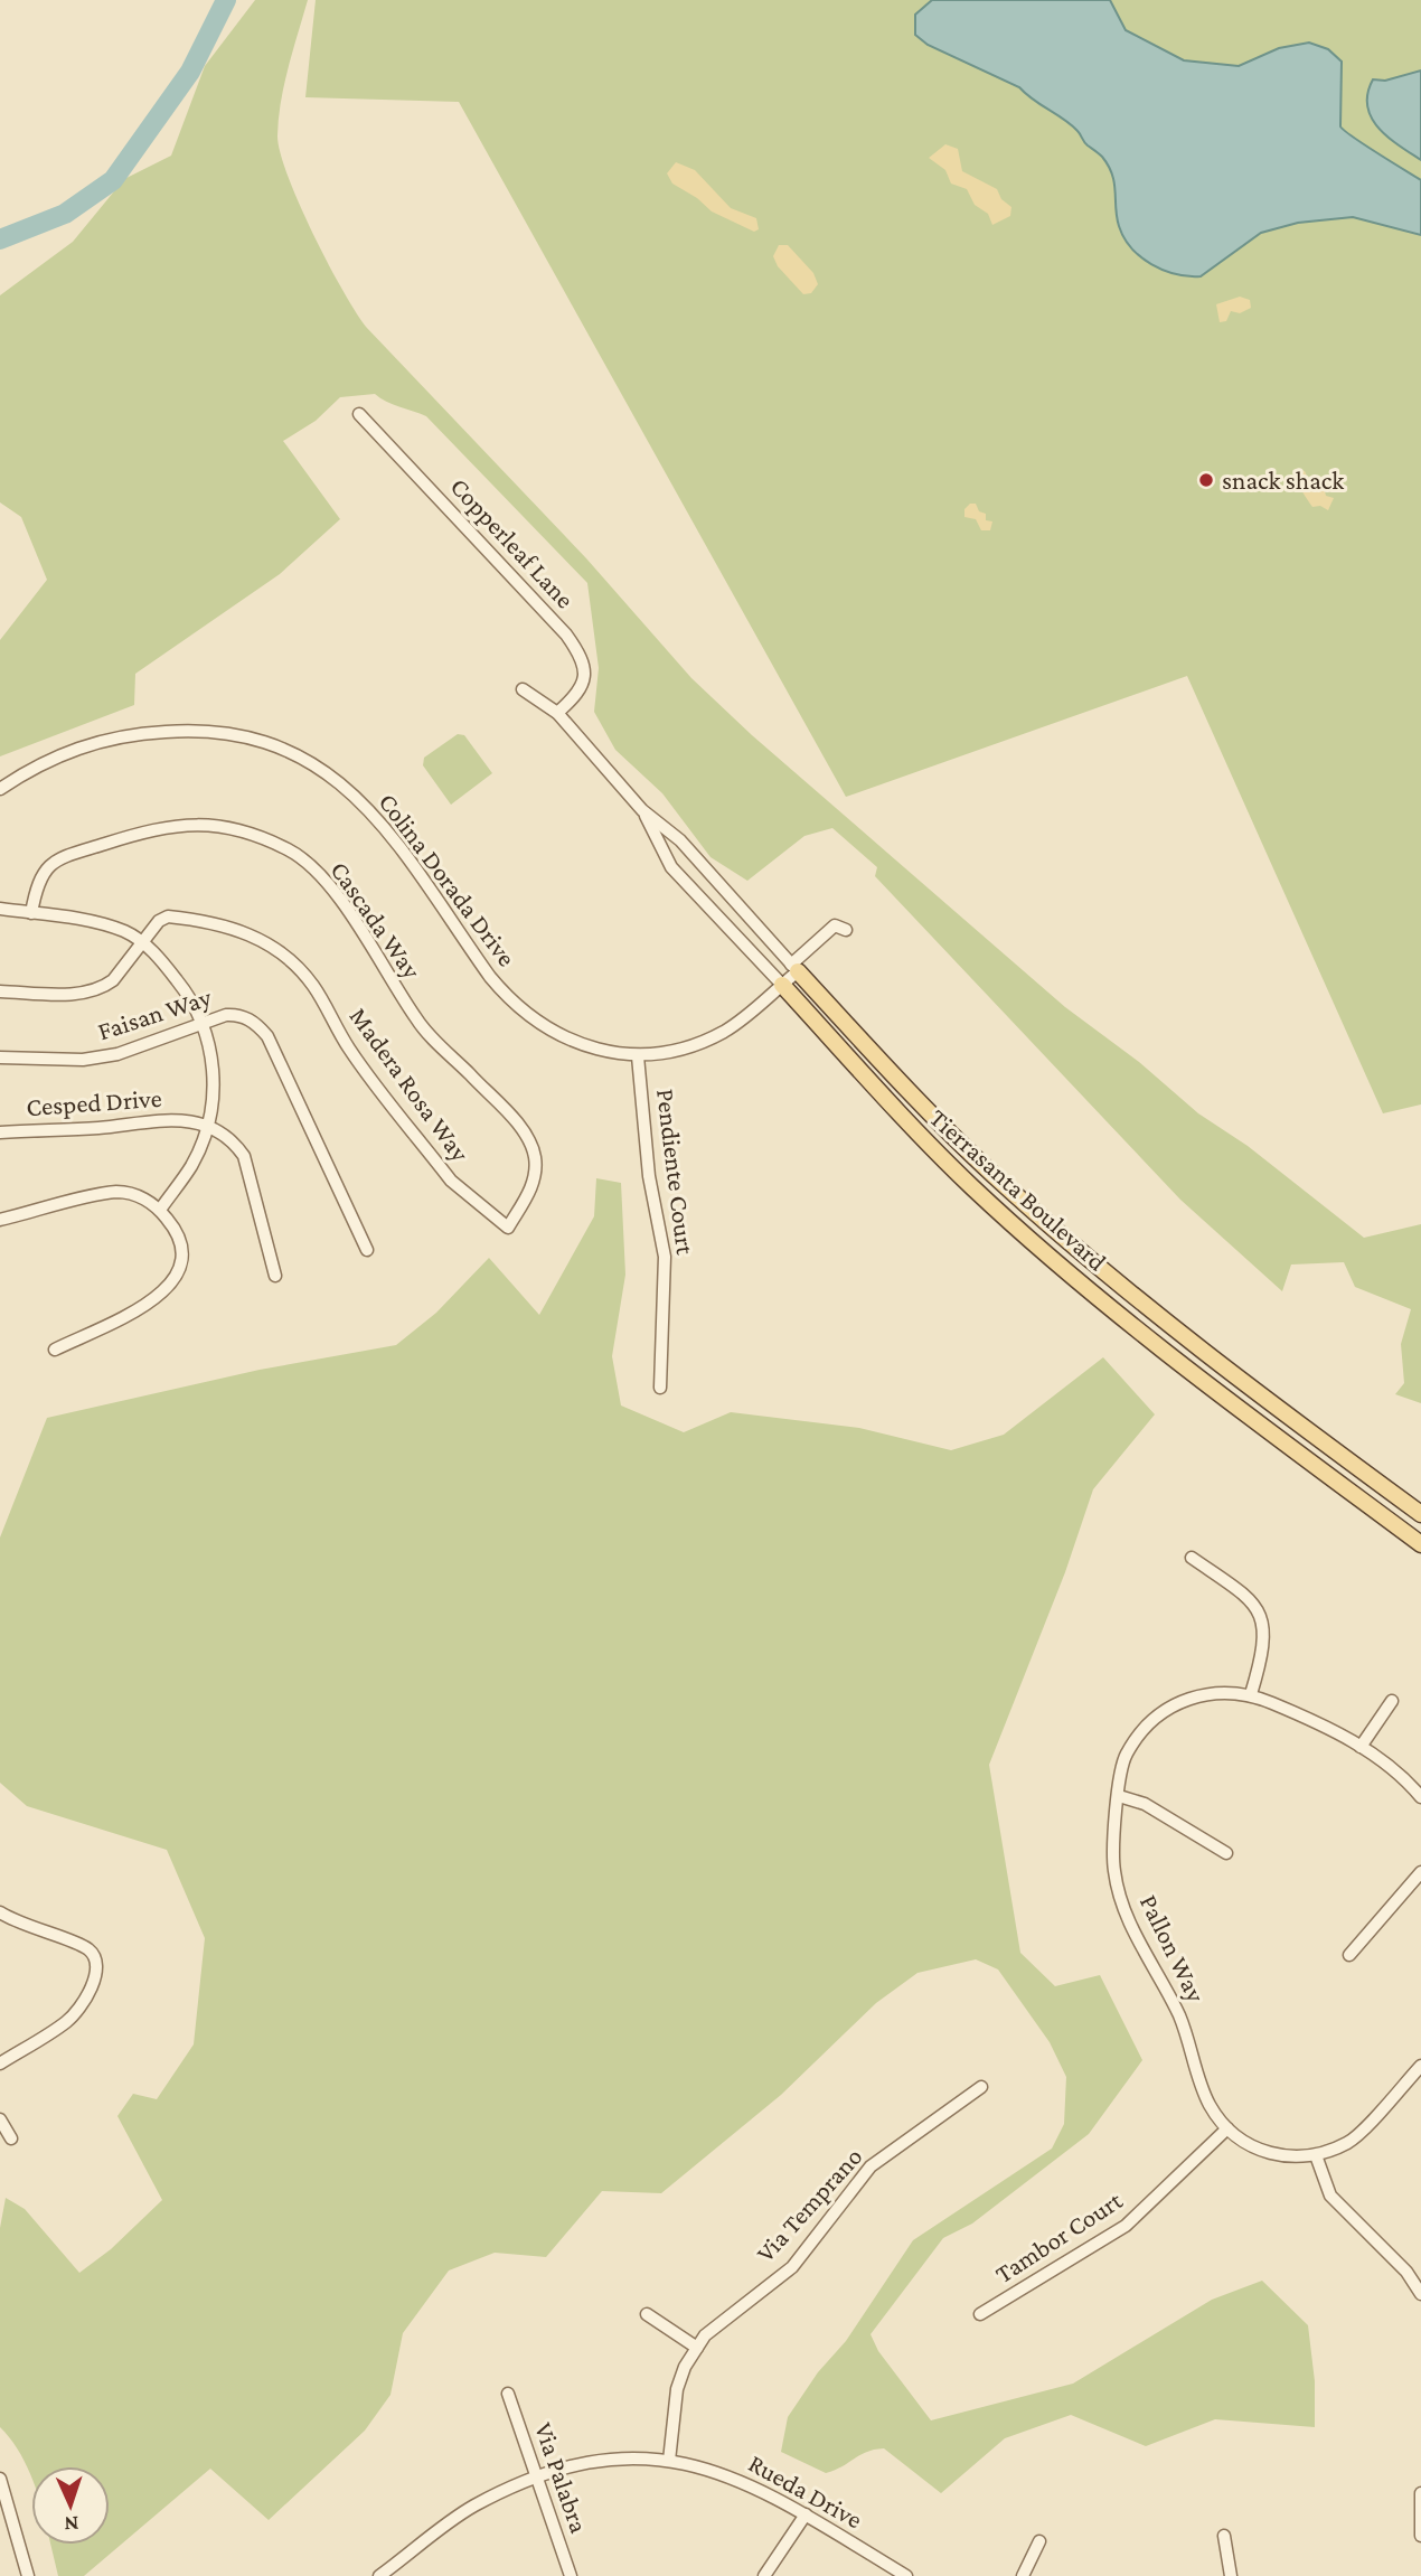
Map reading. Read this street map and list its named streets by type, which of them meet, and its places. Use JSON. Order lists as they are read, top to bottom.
{
  "streets": {
    "main road": ["Tierrasanta Boulevard"],
    "street": [
      "Copperleaf Lane",
      "Colina Dorada Drive",
      "Cascada Way",
      "Faisan Way",
      "Madera Rosa Way",
      "Cesped Drive",
      "Pendiente Court",
      "Pallon Way",
      "Via Temprano",
      "Tambor Court",
      "Via Palabra",
      "Rueda Drive"
    ]
  },
  "crossings": [
    ["Copperleaf Lane", "Tierrasanta Boulevard"],
    ["Colina Dorada Drive", "Pendiente Court"],
    ["Colina Dorada Drive", "Tierrasanta Boulevard"],
    ["Cascada Way", "Madera Rosa Way"],
    ["Pallon Way", "Tambor Court"],
    ["Via Temprano", "Rueda Drive"],
    ["Via Palabra", "Rueda Drive"]
  ],
  "places": ["snack shack"],
  "north": "bottom"
}
